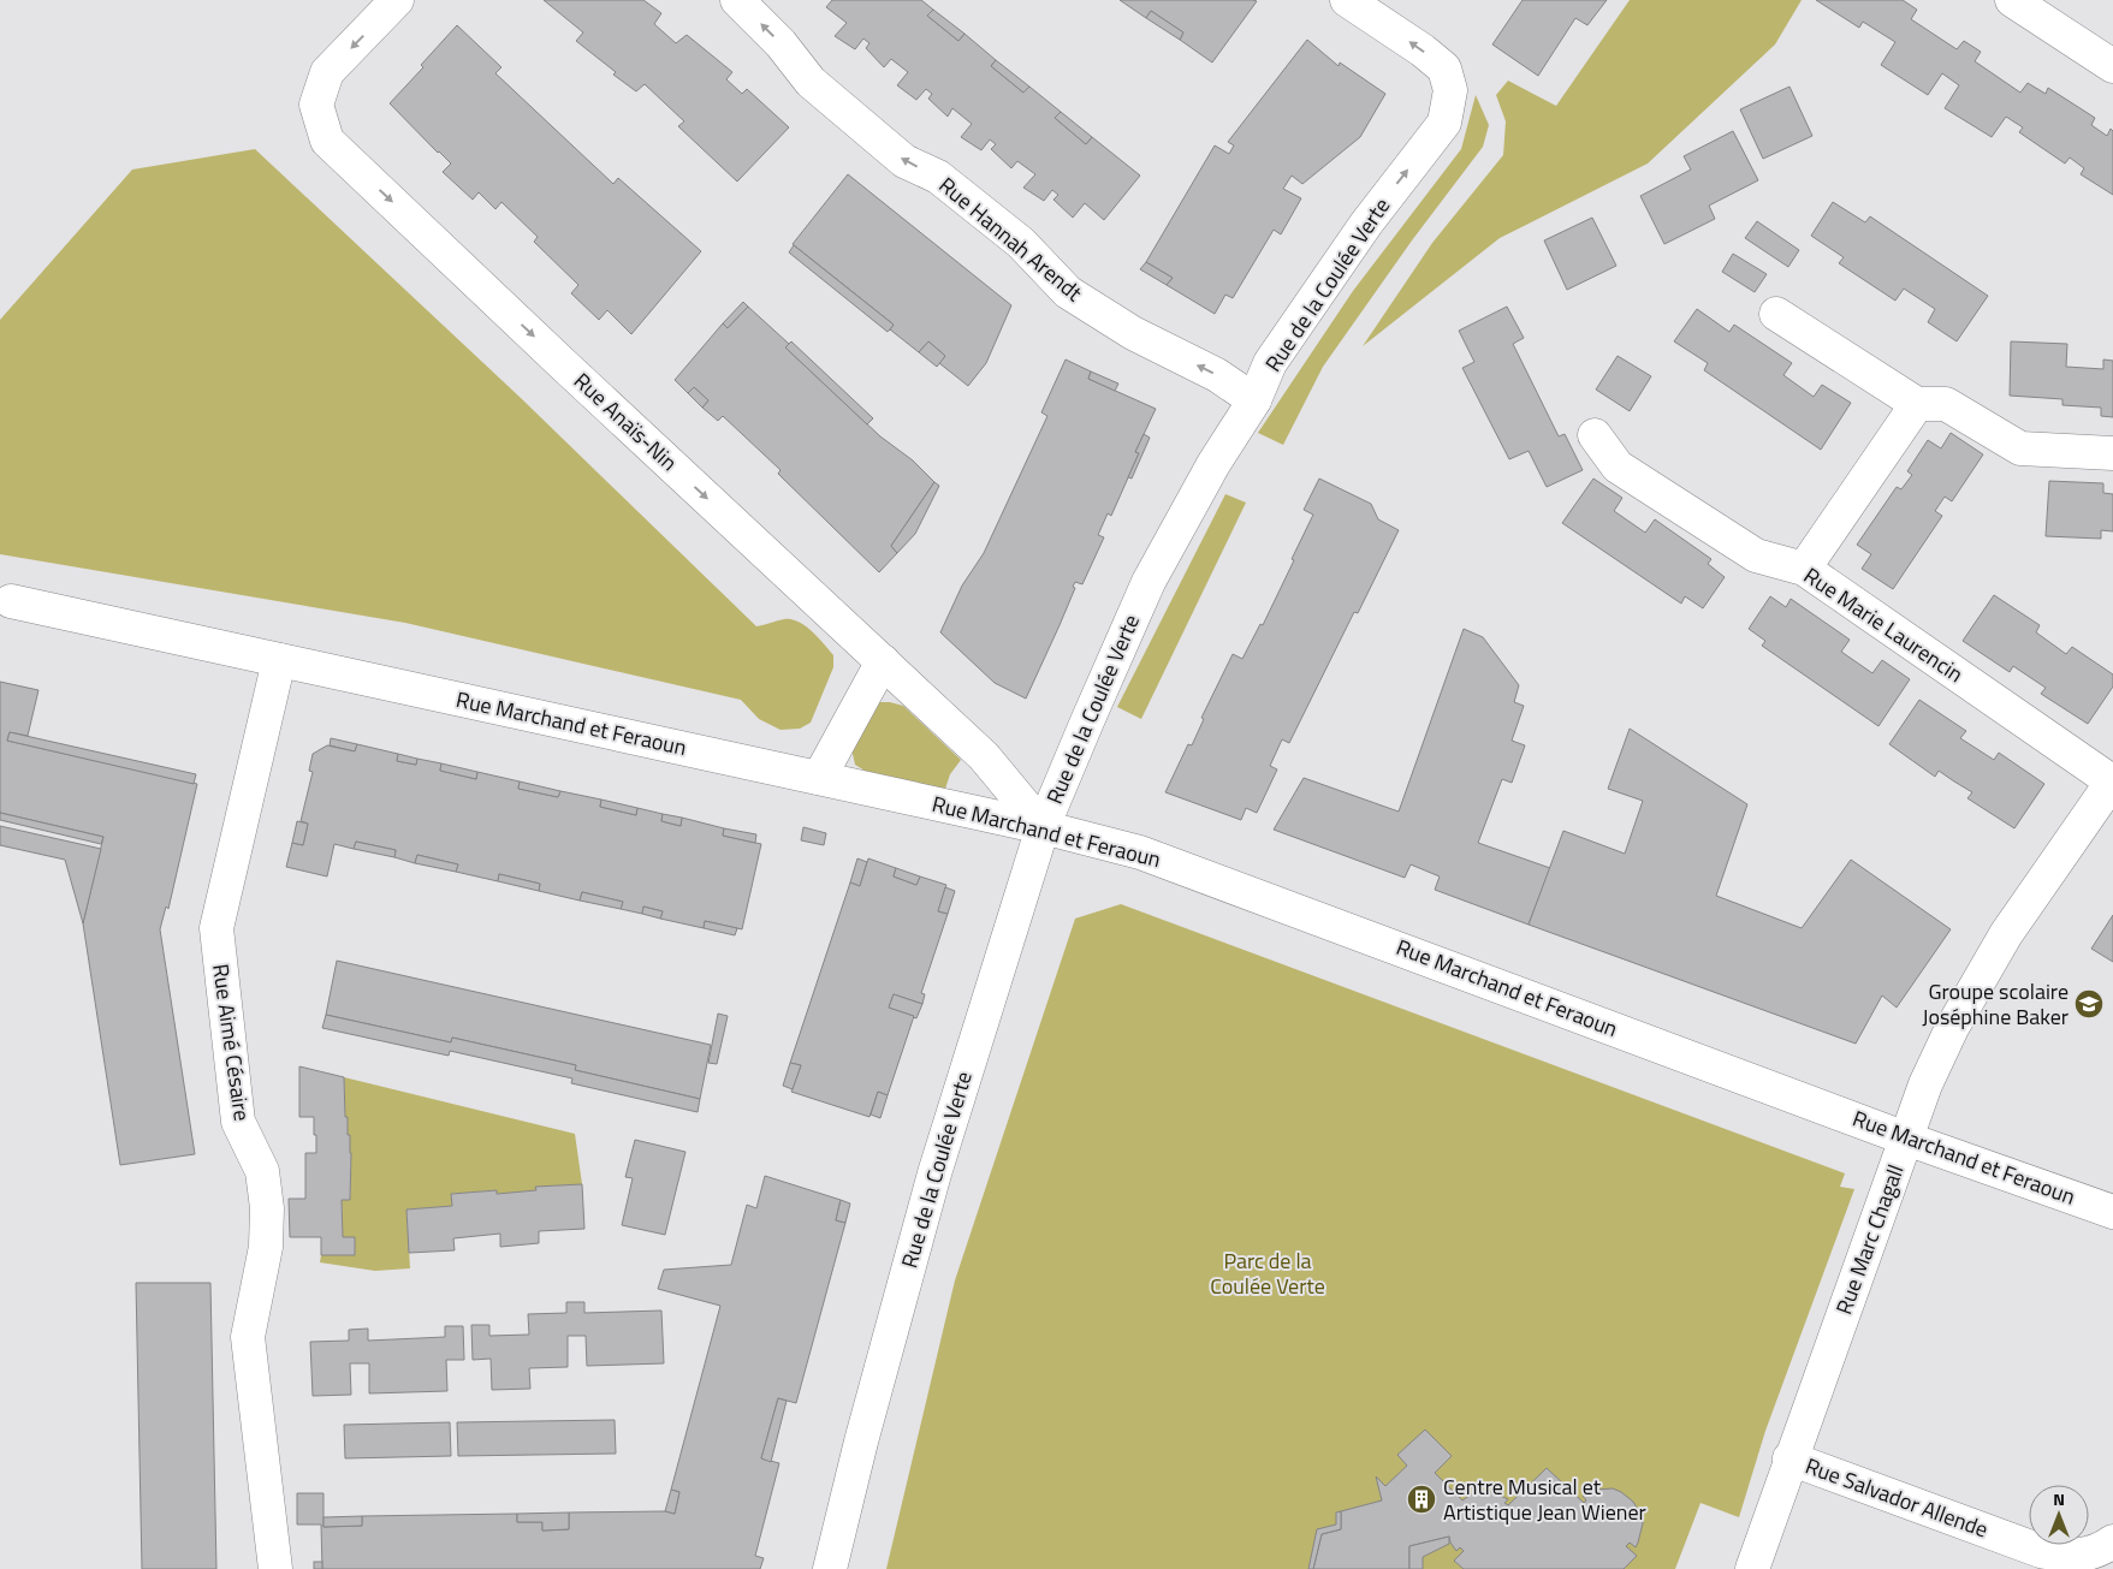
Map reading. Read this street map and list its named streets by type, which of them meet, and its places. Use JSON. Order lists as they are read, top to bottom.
{
  "streets": {
    "street": [
      "Rue Hannah Arendt",
      "Rue de la Coulée Verte",
      "Rue Anaïs-Nin",
      "Rue Marie Laurencin",
      "Rue Marchand et Feraoun",
      "Rue Aimé Césaire",
      "Rue Marc Chagall",
      "Rue Salvador Allende"
    ]
  },
  "crossings": [
    ["Rue Hannah Arendt", "Rue de la Coulée Verte"],
    ["Rue de la Coulée Verte", "Rue Anaïs-Nin"],
    ["Rue de la Coulée Verte", "Rue Marchand et Feraoun"],
    ["Rue Anaïs-Nin", "Rue Marchand et Feraoun"],
    ["Rue Marie Laurencin", "Rue Marc Chagall"],
    ["Rue Marchand et Feraoun", "Rue Aimé Césaire"],
    ["Rue Marchand et Feraoun", "Rue Marc Chagall"],
    ["Rue Marc Chagall", "Rue Salvador Allende"]
  ],
  "one_way": ["Rue Hannah Arendt", "Rue Anaïs-Nin"],
  "parks": ["Parc de la Coulée Verte"],
  "places": {
    "school or university": ["Groupe scolaire Joséphine Baker"],
    "building": ["Centre Musical et Artistique Jean Wiener"]
  },
  "north": "top"
}
